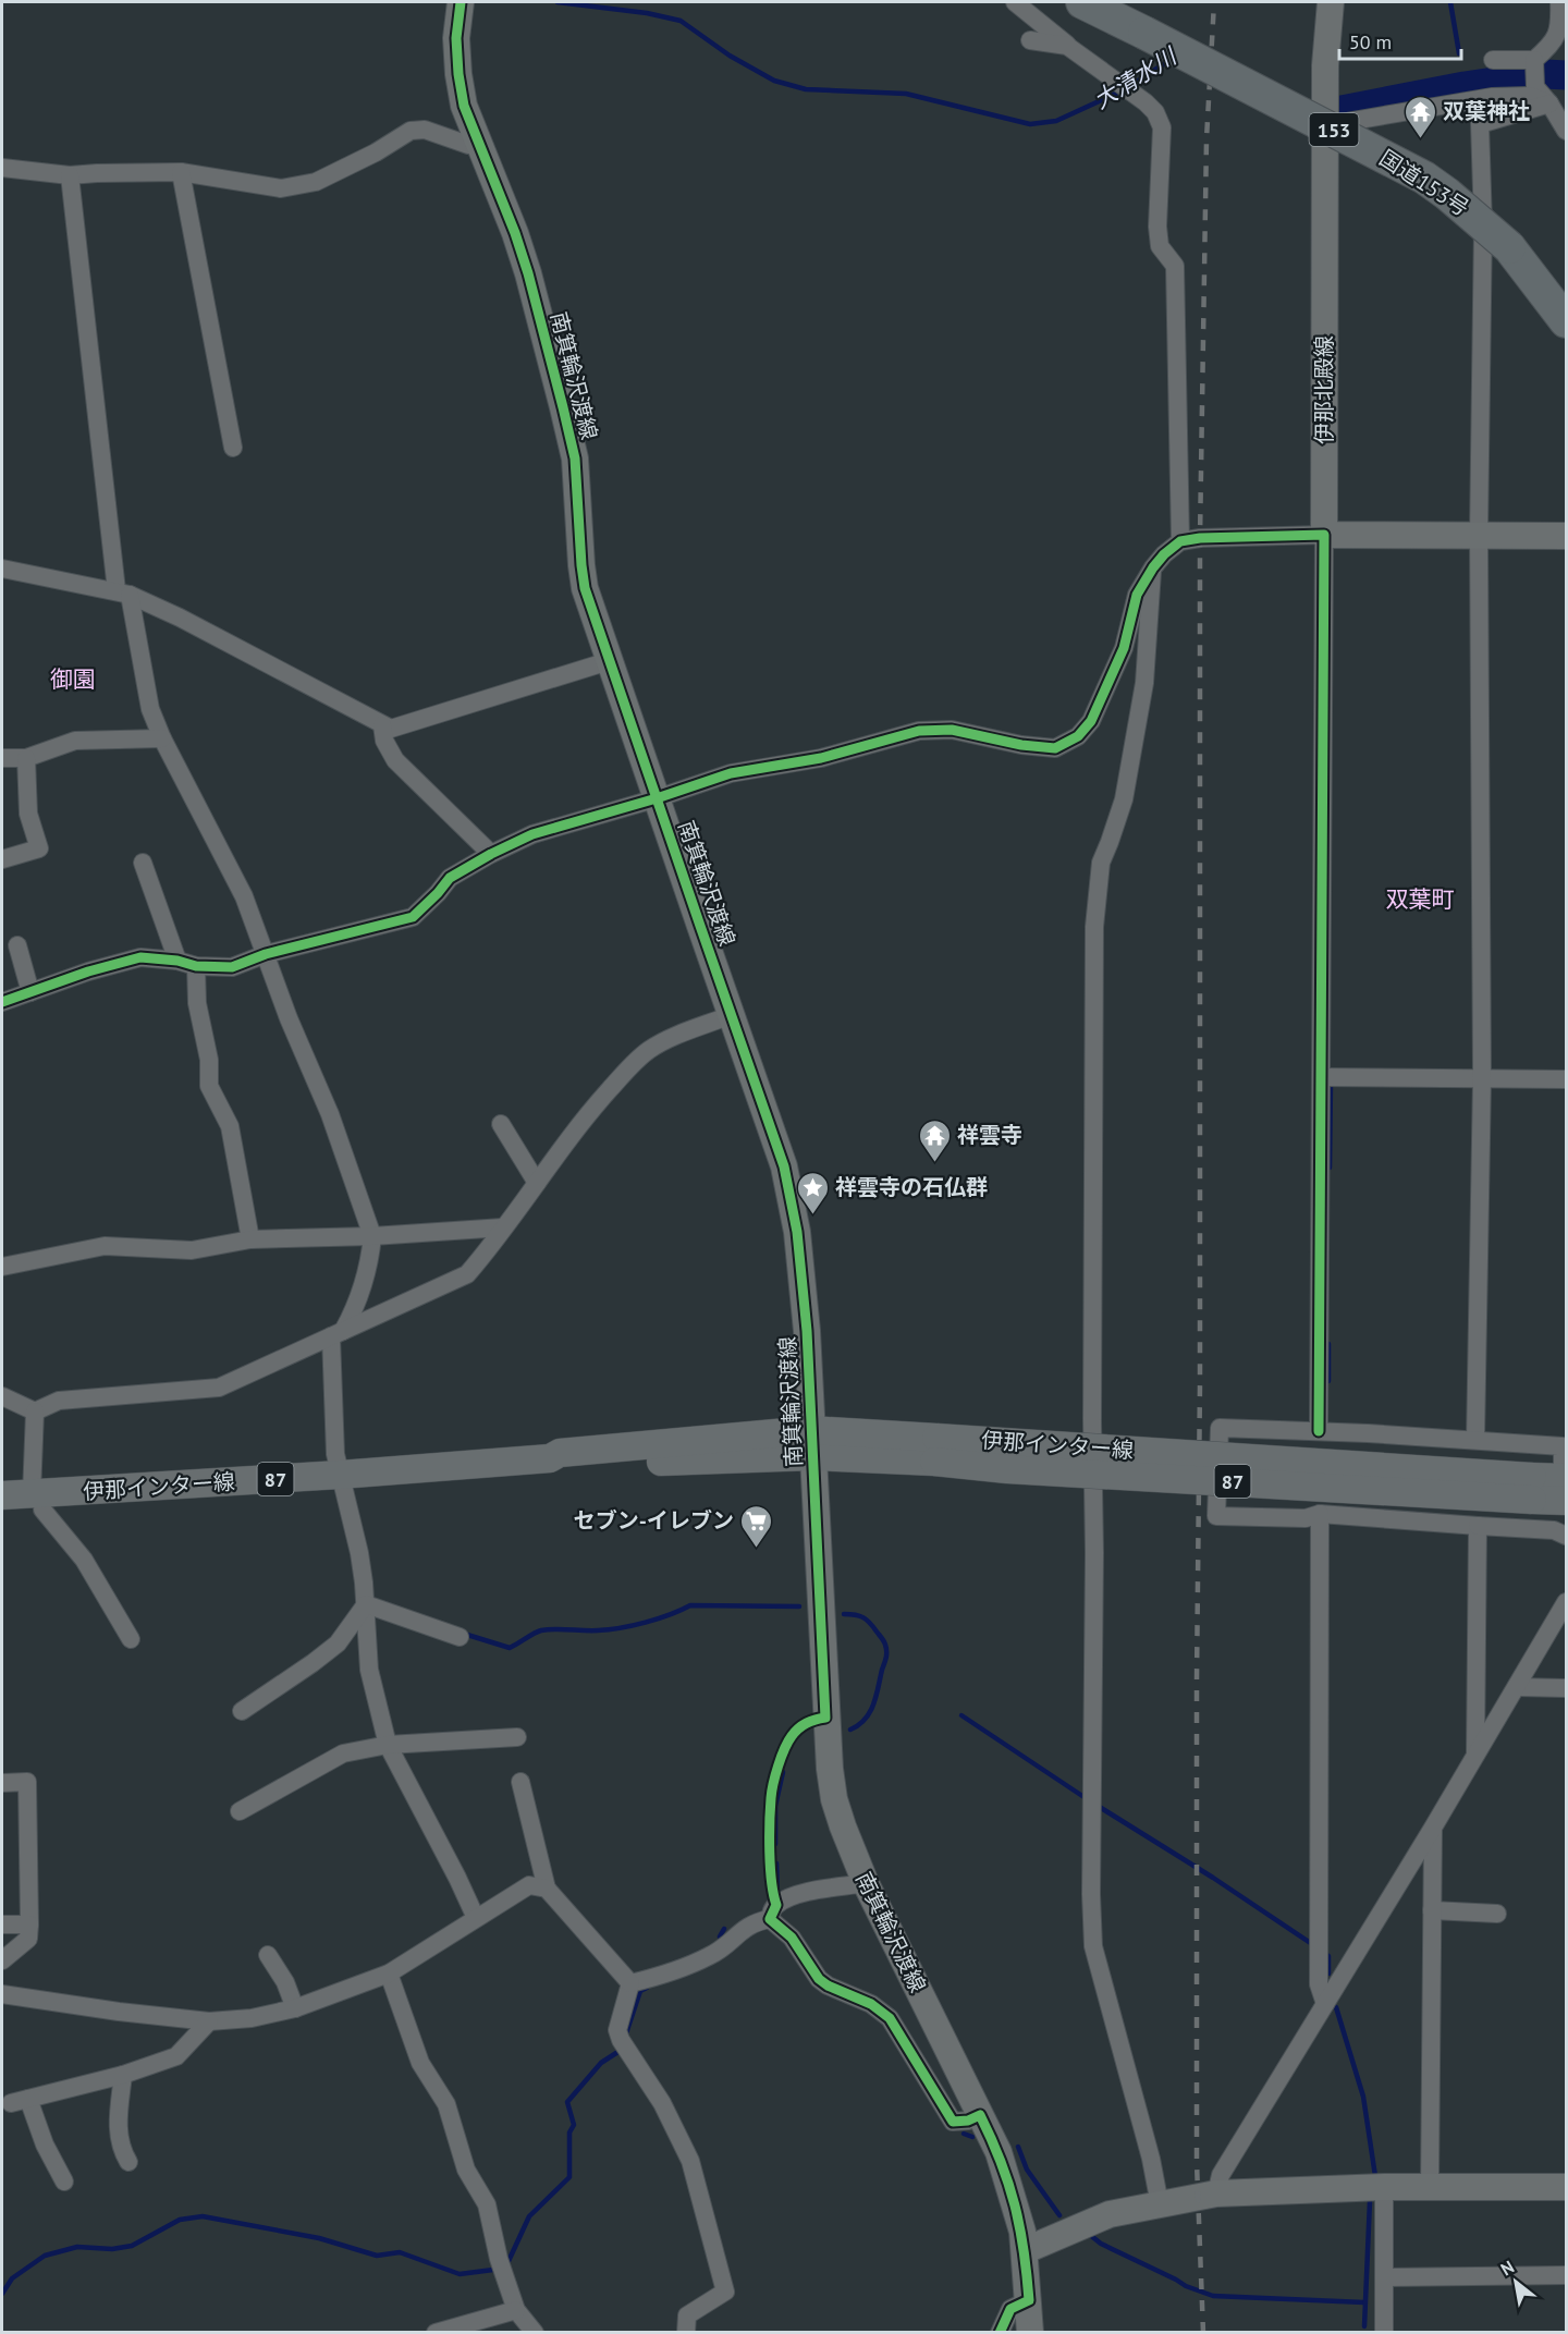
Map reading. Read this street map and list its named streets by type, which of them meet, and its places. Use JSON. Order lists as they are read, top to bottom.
{
  "streets": {
    "highway": ["153", "国道153号"],
    "main road": [
      "南箕輪沢渡線",
      "伊那北殿線",
      "伊那インター線",
      "87"
    ]
  },
  "crossings": [
    ["南箕輪沢渡線", "伊那インター線"]
  ],
  "districts": ["御園", "双葉町"],
  "water": ["大清水川"],
  "places": {
    "temple": ["双葉神社", "祥雲寺"],
    "place": ["祥雲寺の石仏群"],
    "supermarket": ["セブン-イレブン"]
  },
  "scale_bar": "50 m",
  "north": "top left"
}
